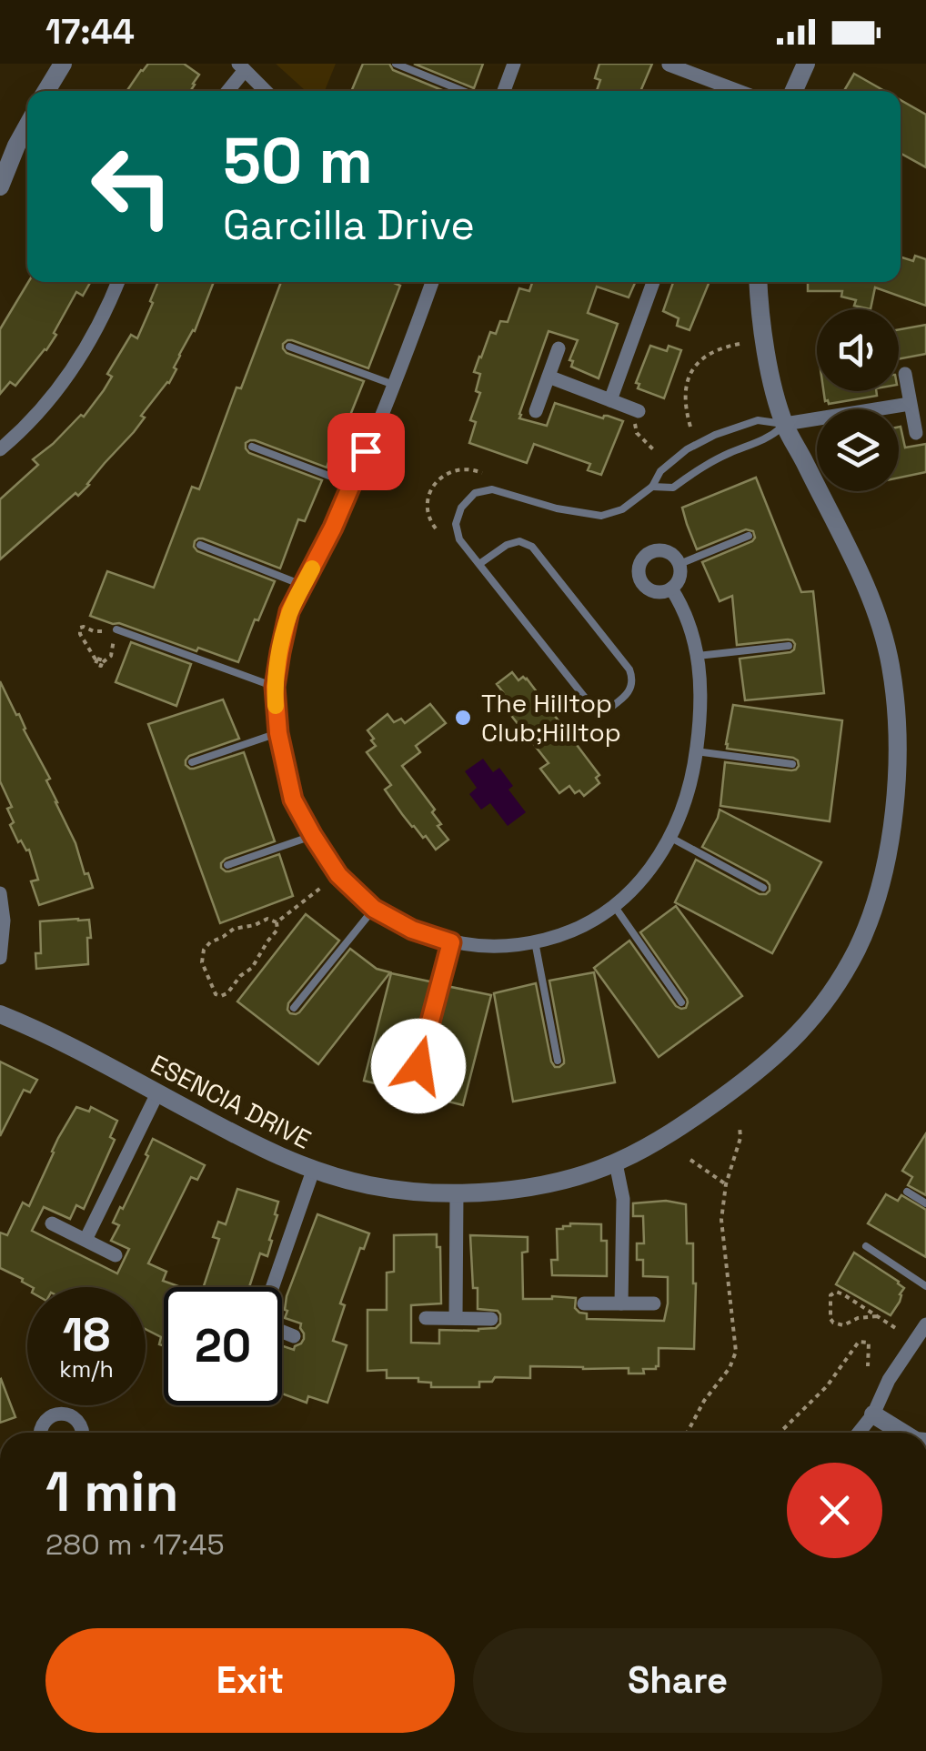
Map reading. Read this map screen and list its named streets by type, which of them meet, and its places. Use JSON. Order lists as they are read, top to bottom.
{
  "streets": {
    "street": ["ESENCIA DRIVE"]
  },
  "places": ["The Hilltop Club;Hilltop"],
  "page": {
    "status": "17:44",
    "turn": ["50 m", "Garcilla Drive"],
    "speed": "18 km/h",
    "limit": "20",
    "heading": ["1 min", "280 m · 17:45"],
    "buttons": ["Exit", "Share"]
  }
}
